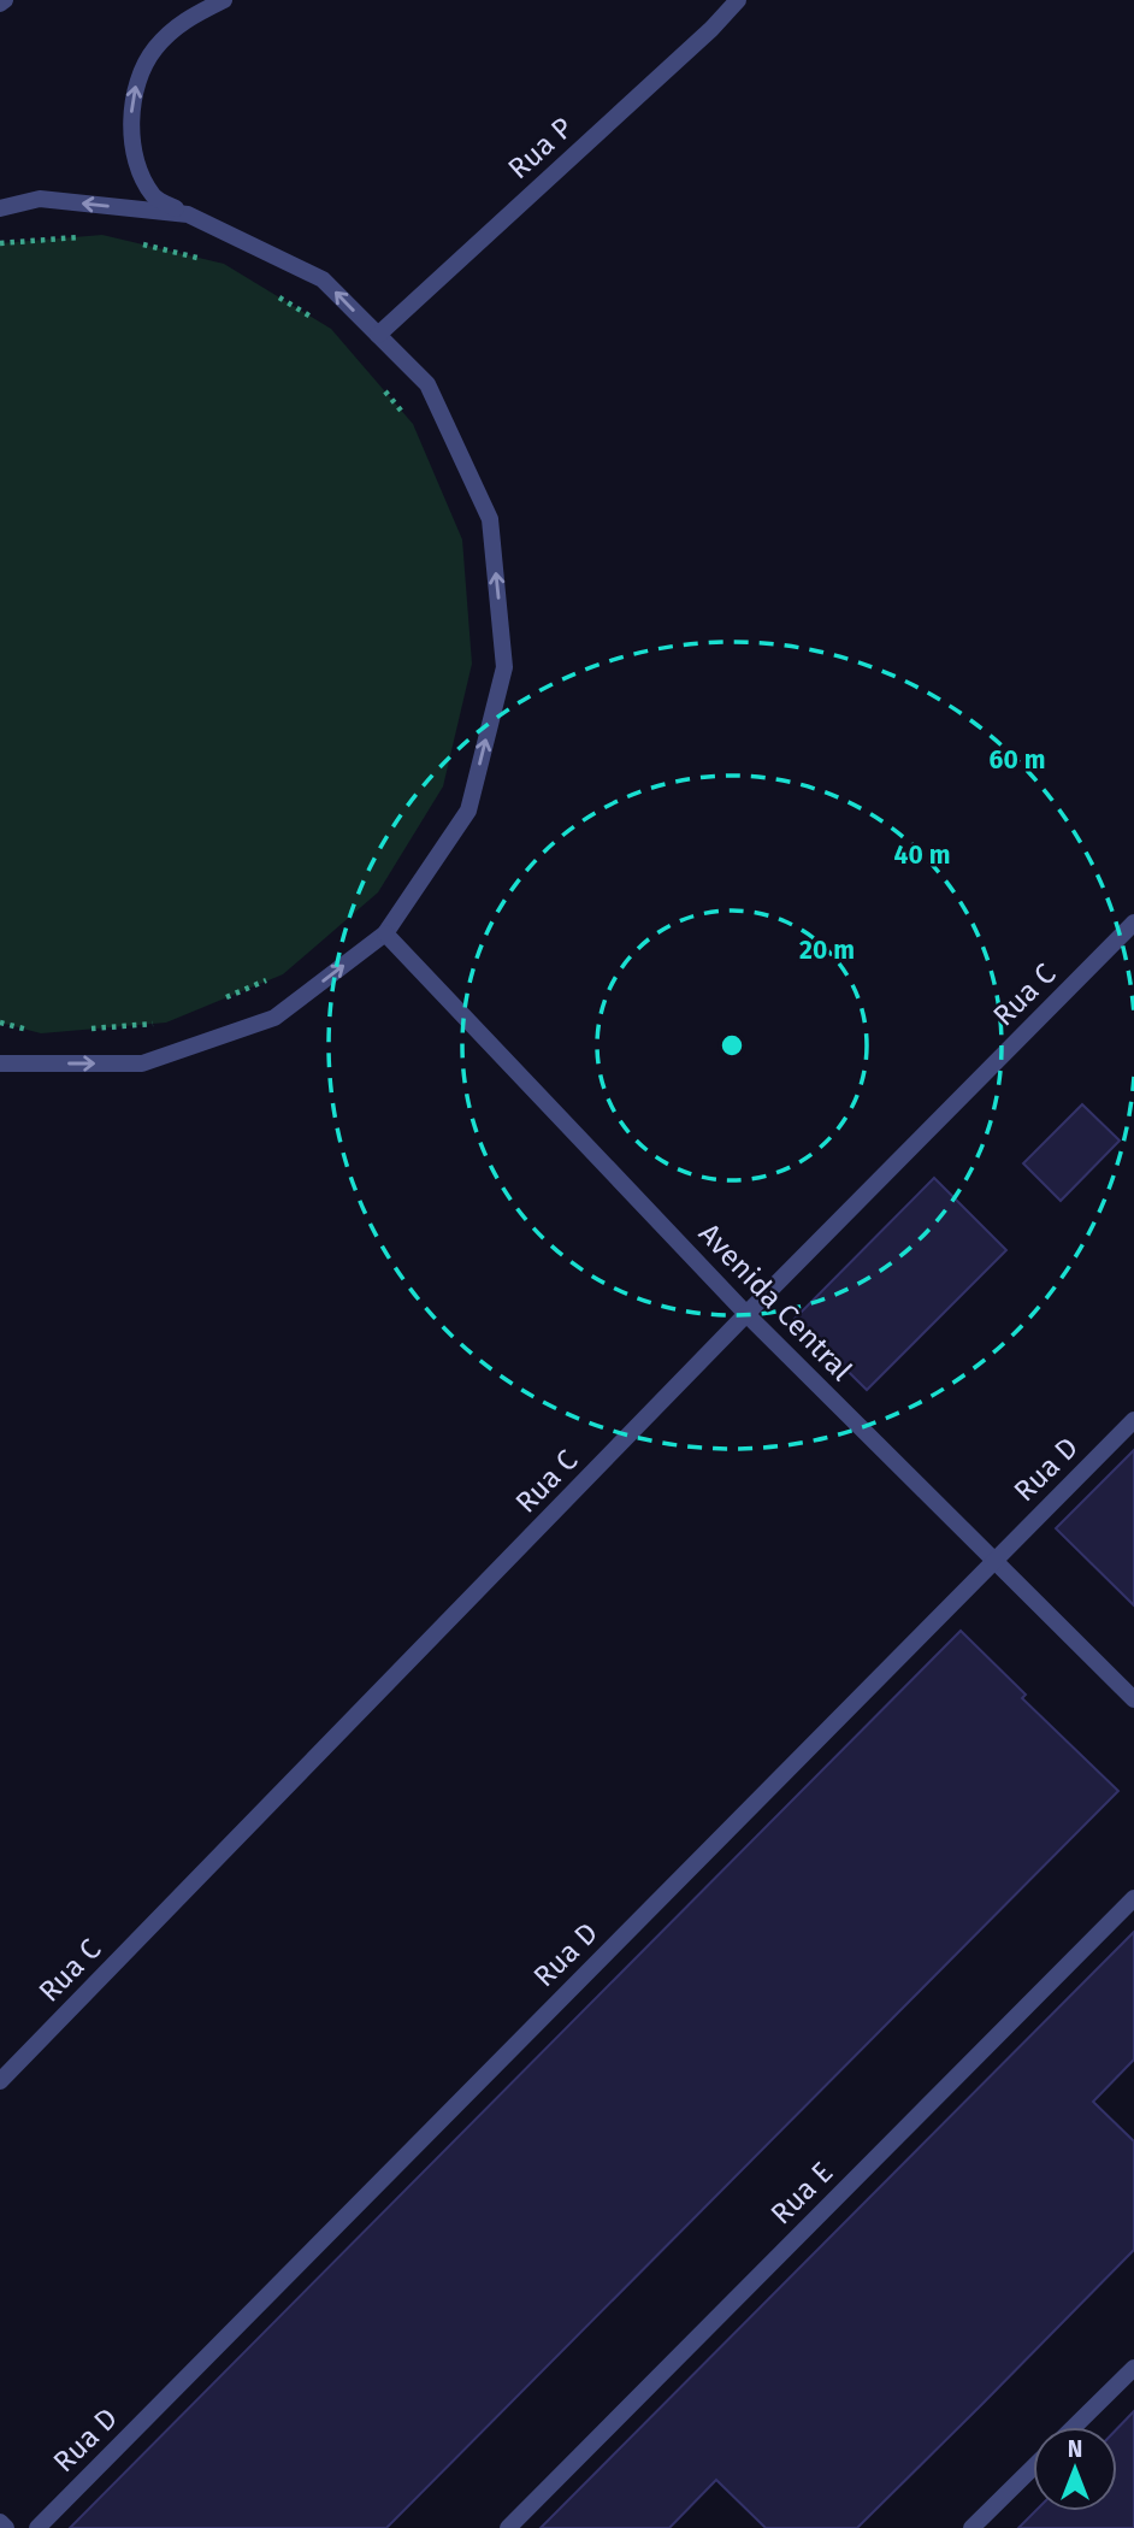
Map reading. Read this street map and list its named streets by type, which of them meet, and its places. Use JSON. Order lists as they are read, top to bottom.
{
  "streets": {
    "street": [
      "Rua P",
      "Rua C",
      "Avenida Central",
      "Rua D",
      "Rua E"
    ]
  },
  "crossings": [
    ["Rua C", "Avenida Central"],
    ["Avenida Central", "Rua D"]
  ],
  "north": "top",
  "rings": ["60 m", "40 m", "20 m"]
}
